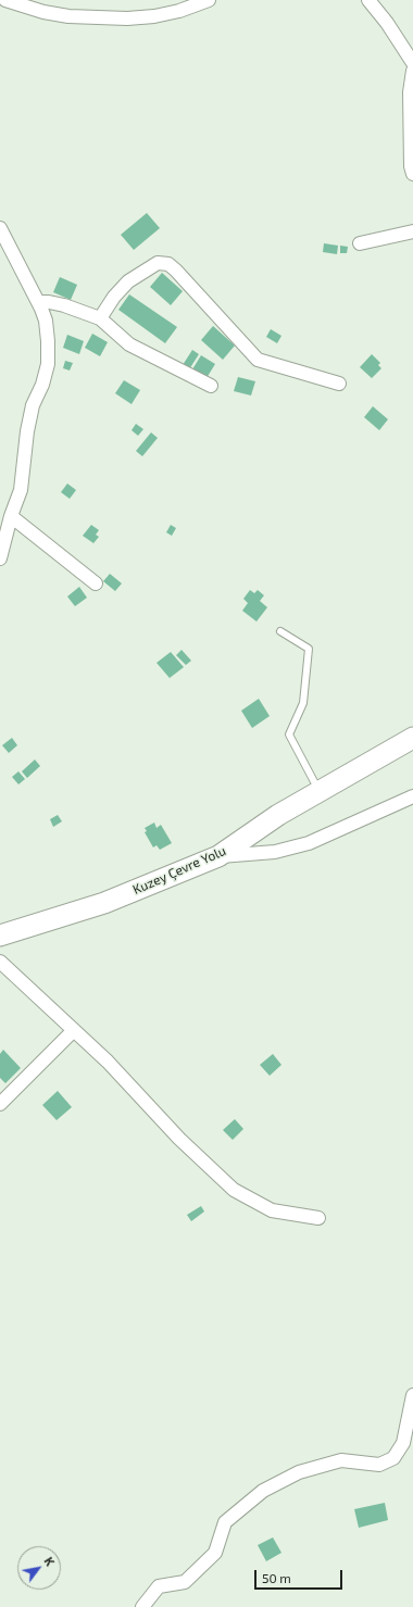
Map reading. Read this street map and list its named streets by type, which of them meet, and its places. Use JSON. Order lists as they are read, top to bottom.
{
  "streets": {
    "main road": ["Kuzey Çevre Yolu"]
  },
  "scale_bar": "50 m",
  "north": "top right"
}
